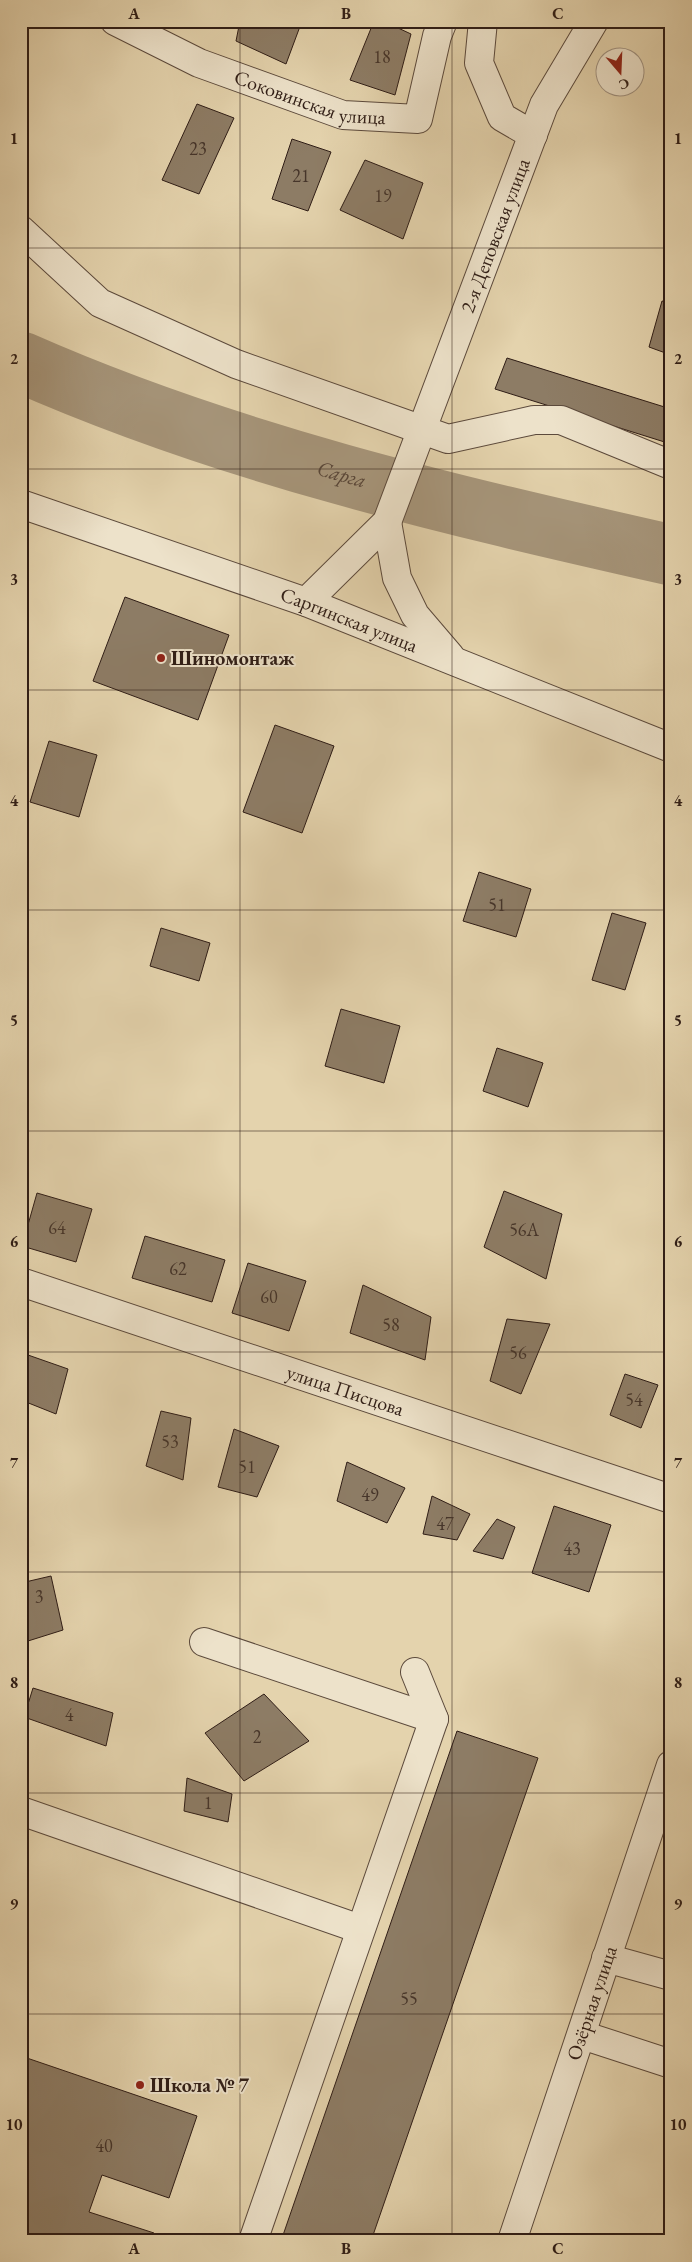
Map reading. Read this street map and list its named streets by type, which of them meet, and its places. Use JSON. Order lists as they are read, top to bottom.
{
  "streets": {
    "street": [
      "Соковинская улица",
      "2-я Деповская улица",
      "Саргинская улица",
      "улица Писцова",
      "Озёрная улица"
    ]
  },
  "water": ["Сарга"],
  "places": ["Шиномонтаж", "Школа № 7"],
  "house_numbers": [
    "18",
    "23",
    "21",
    "19",
    "51",
    "64",
    "56А",
    "62",
    "60",
    "58",
    "56",
    "54",
    "53",
    "51",
    "49",
    "47",
    "43",
    "3",
    "4",
    "2",
    "1",
    "55",
    "40"
  ],
  "north": "bottom",
  "grid": {
    "columns": ["A", "B", "C"],
    "rows": [
      "1",
      "2",
      "3",
      "4",
      "5",
      "6",
      "7",
      "8",
      "9",
      "10"
    ]
  }
}
